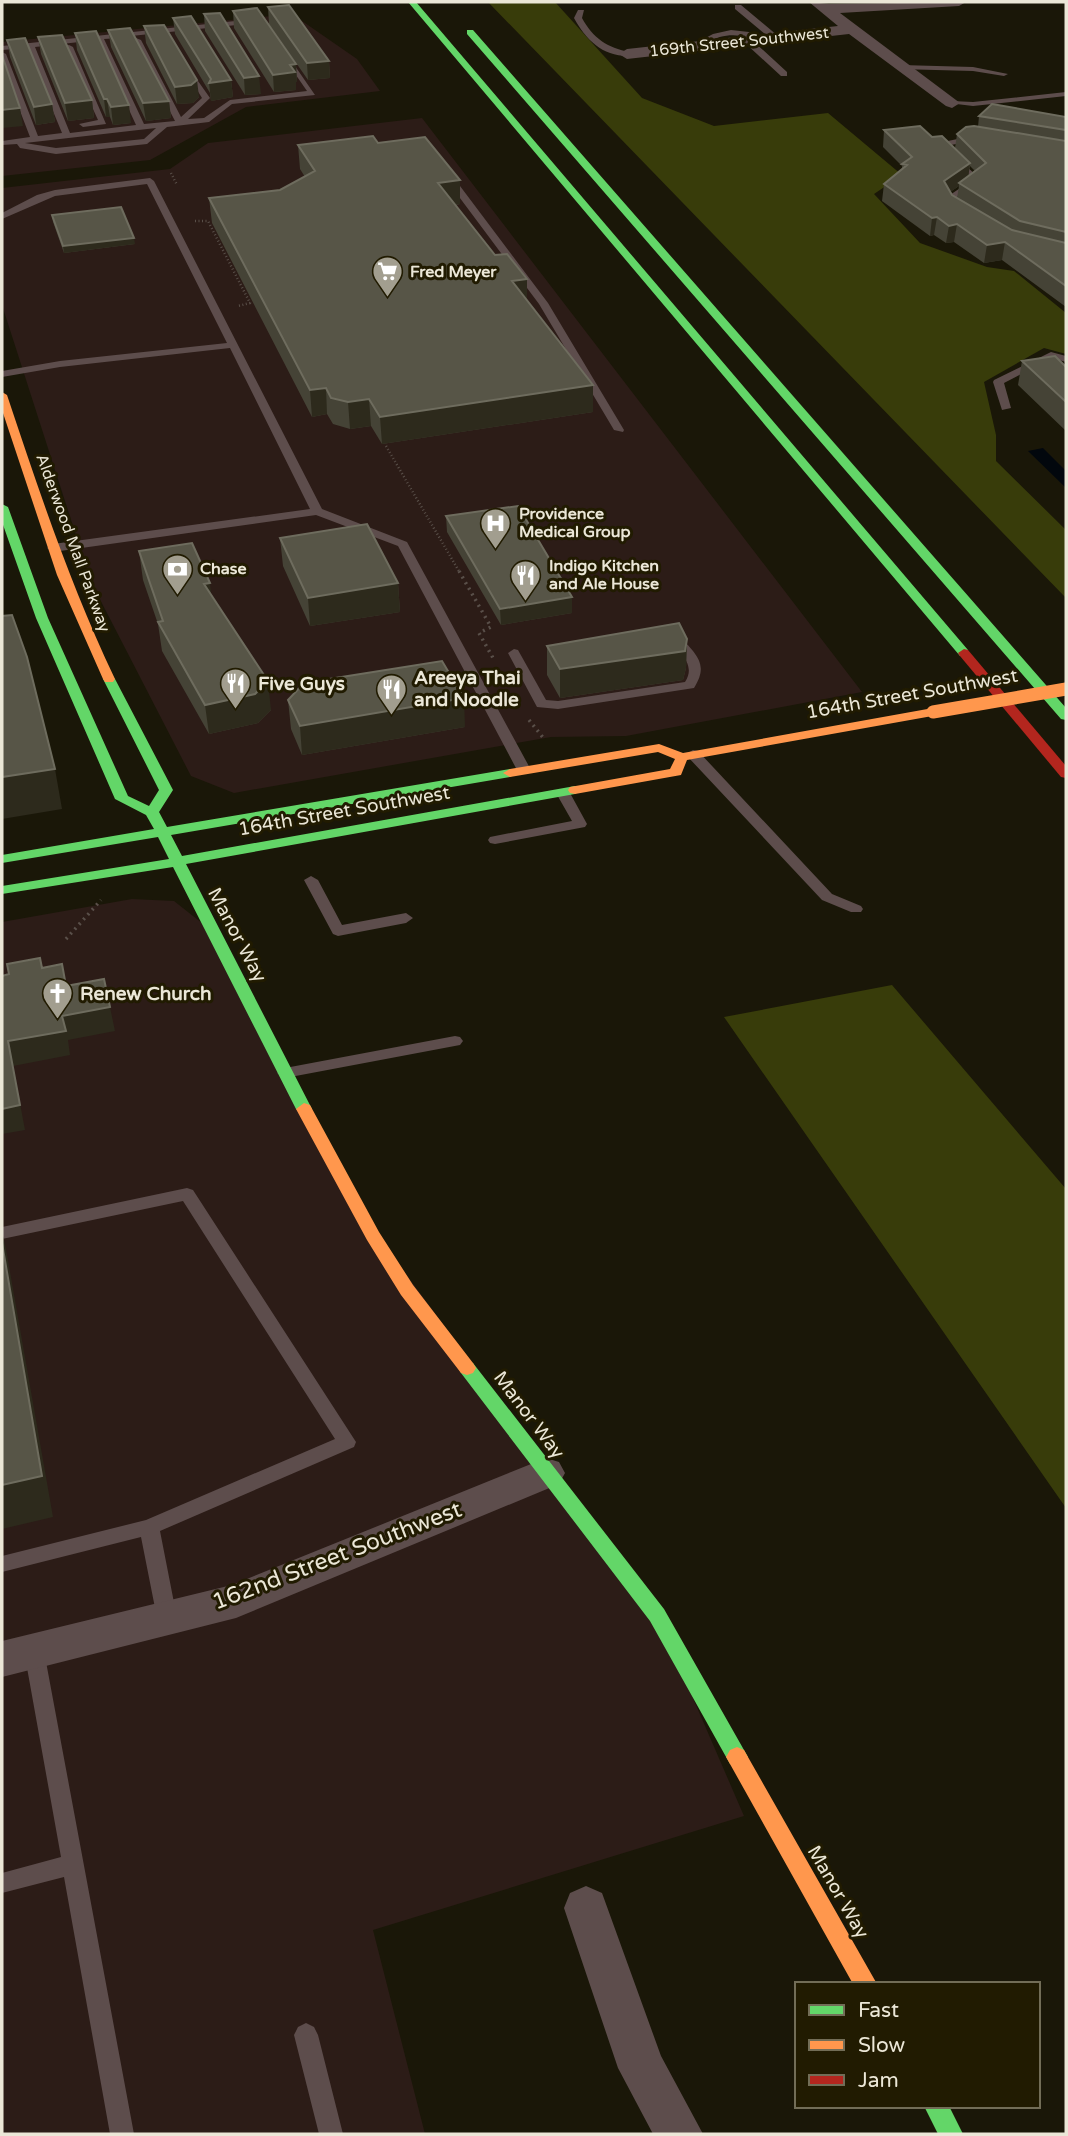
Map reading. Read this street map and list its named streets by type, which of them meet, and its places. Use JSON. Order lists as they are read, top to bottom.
{
  "streets": {
    "main road": ["Alderwood Mall Parkway", "164th Street Southwest", "Manor Way"],
    "street": ["169th Street Southwest", "162nd Street Southwest"]
  },
  "crossings": [
    ["164th Street Southwest", "Manor Way"],
    ["Manor Way", "162nd Street Southwest"]
  ],
  "places": {
    "supermarket": ["Fred Meyer"],
    "hospital": ["Providence Medical Group"],
    "bank": ["Chase"],
    "restaurant": ["Indigo Kitchen and Ale House", "Five Guys", "Areeya Thai and Noodle"],
    "church": ["Renew Church"]
  },
  "legend": ["Fast", "Slow", "Jam"]
}
